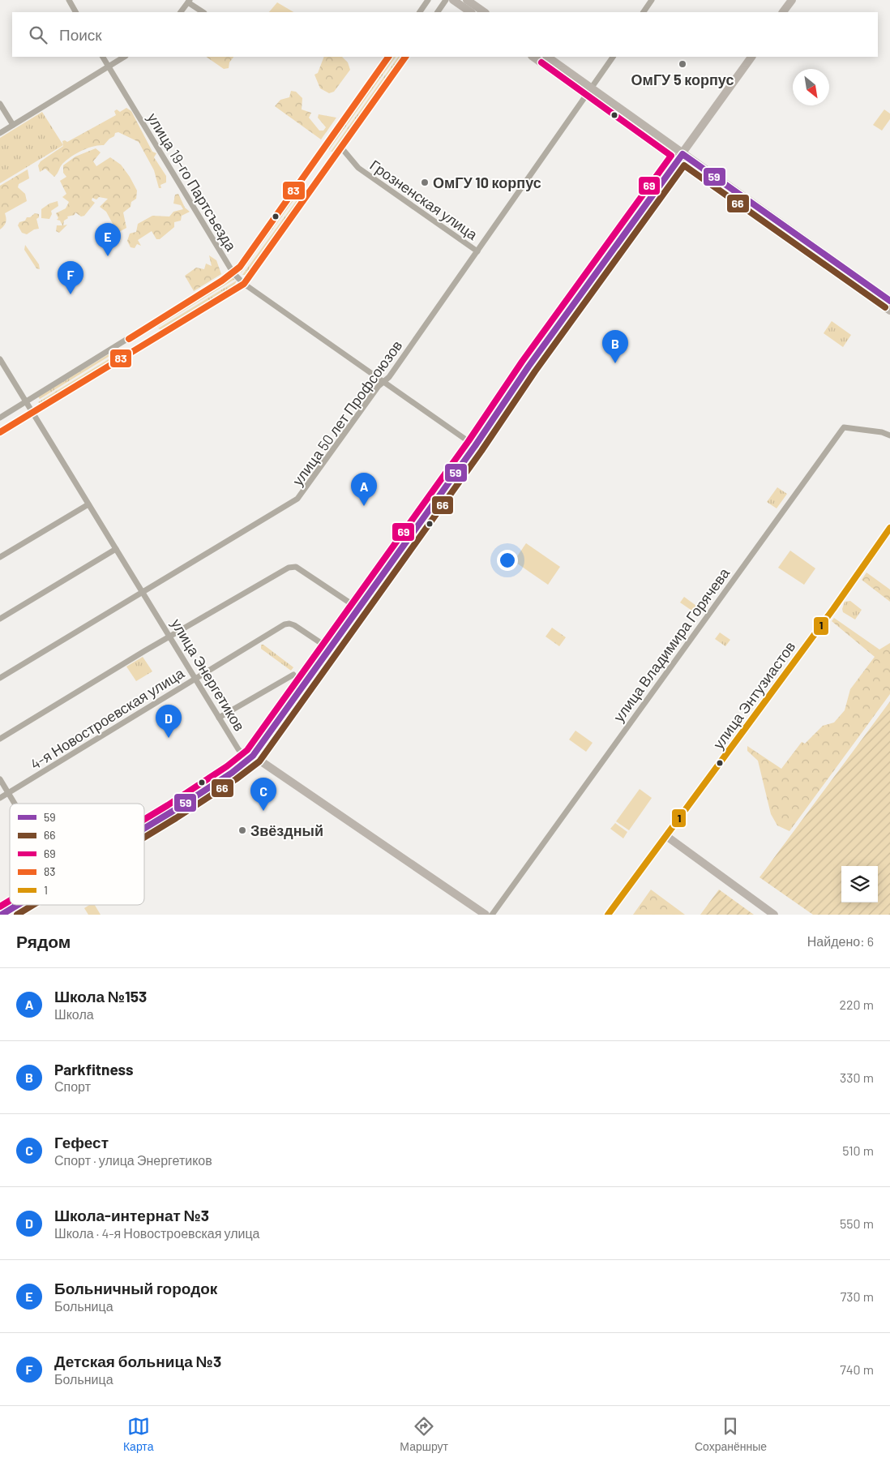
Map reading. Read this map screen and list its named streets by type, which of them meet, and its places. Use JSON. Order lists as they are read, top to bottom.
{
  "streets": {
    "main road": ["улица Энергетиков", "улица Энтузиастов"],
    "street": [
      "улица 19-го Партсъезда",
      "Грозненская улица",
      "улица 50 лет Профсоюзов",
      "улица Владимира Горячева",
      "4-я Новостроевская улица"
    ]
  },
  "crossings": [
    ["улица 19-го Партсъезда", "улица 50 лет Профсоюзов"],
    ["Грозненская улица", "улица 50 лет Профсоюзов"],
    ["улица 50 лет Профсоюзов", "улица Энергетиков"],
    ["улица Энергетиков", "4-я Новостроевская улица"]
  ],
  "places": ["ОмГУ 5 корпус", "ОмГУ 10 корпус", "Звёздный"],
  "lines": [
    "transit line 83",
    "transit line 69",
    "transit line 59",
    "transit line 66",
    "transit line 1"
  ],
  "legend": [
    "59",
    "66",
    "69",
    "83",
    "1"
  ],
  "north": "bottom right",
  "page": {
    "search": "Поиск",
    "pins": [
      "E",
      "F",
      "B",
      "A",
      "D",
      "C"
    ],
    "heading": ["Рядом", "Найдено: 6"],
    "list": [
      {
        "mark": "A",
        "name": "Школа №153",
        "note": "Школа",
        "value": "220 m"
      },
      {
        "mark": "B",
        "name": "Parkfitness",
        "note": "Спорт",
        "value": "330 m"
      },
      {
        "mark": "C",
        "name": "Гефест",
        "note": "Спорт · улица Энергетиков",
        "value": "510 m"
      },
      {
        "mark": "D",
        "name": "Школа-интернат №3",
        "note": "Школа · 4-я Новостроевская улица",
        "value": "550 m"
      },
      {
        "mark": "E",
        "name": "Больничный городок",
        "note": "Больница",
        "value": "730 m"
      },
      {
        "mark": "F",
        "name": "Детская больница №3",
        "note": "Больница",
        "value": "740 m"
      }
    ],
    "nav": ["Карта", "Маршрут", "Сохранённые"]
  }
}
